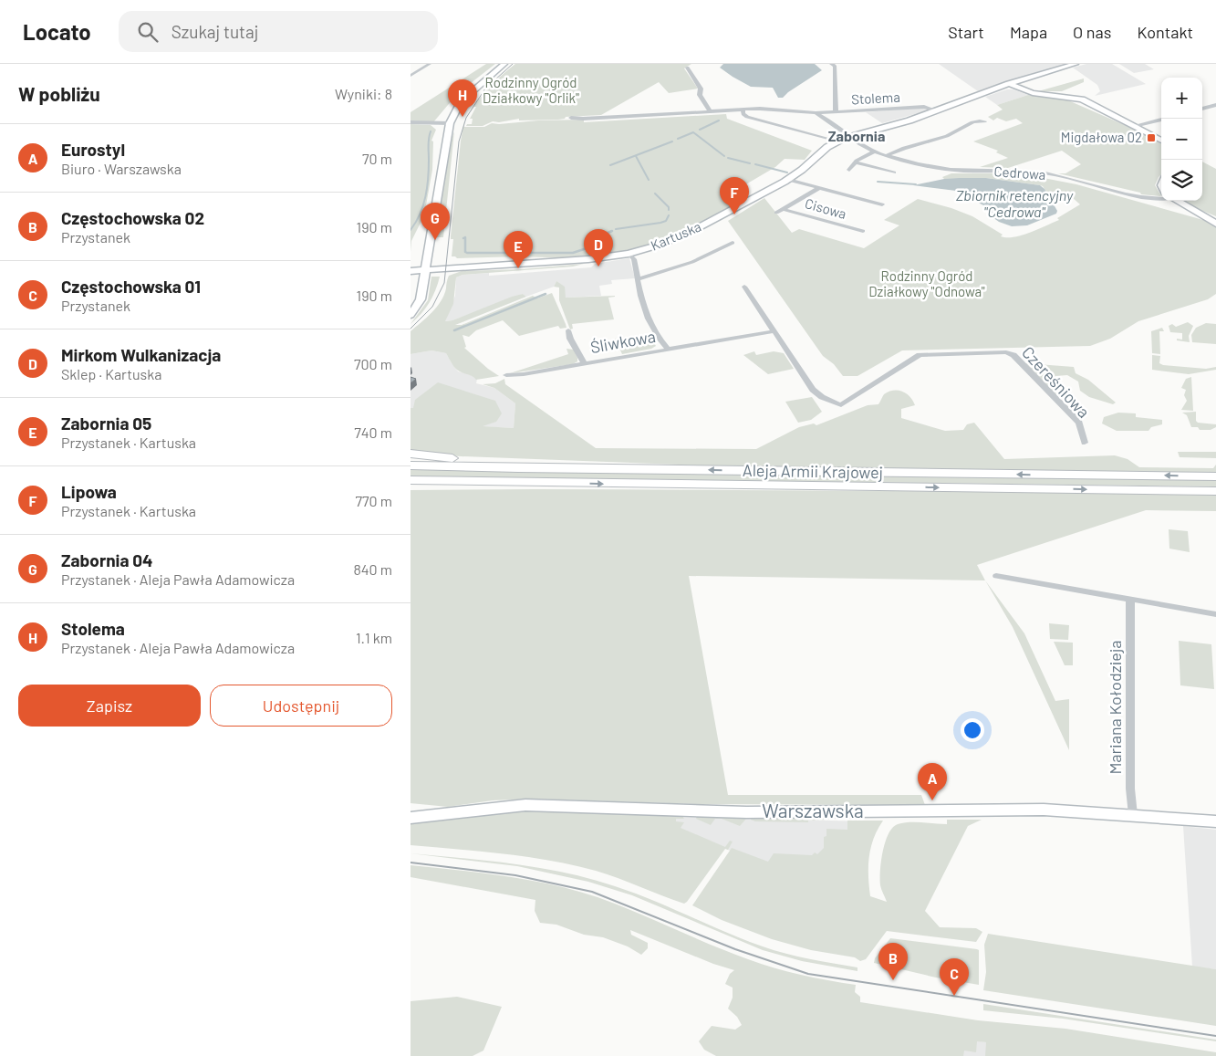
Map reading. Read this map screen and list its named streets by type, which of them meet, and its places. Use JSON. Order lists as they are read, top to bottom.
{
  "streets": {
    "main road": ["Aleja Armii Krajowej"],
    "street": [
      "Stolema",
      "Cedrowa",
      "Cisowa",
      "Kartuska",
      "Śliwkowa",
      "Czereśniowa",
      "Mariana Kołodzieja",
      "Warszawska"
    ]
  },
  "crossings": [
    ["Stolema", "Cedrowa"],
    ["Stolema", "Kartuska"],
    ["Cedrowa", "Kartuska"],
    ["Mariana Kołodzieja", "Warszawska"]
  ],
  "districts": ["Zabornia"],
  "water": ["Zbiornik retencyjny \"Cedrowa\""],
  "parks": ["Rodzinny Ogród Działkowy \"Orlik\"", "Rodzinny Ogród Działkowy \"Odnowa\""],
  "places": {
    "transit": ["Migdałowa 02"]
  },
  "page": {
    "header": "Locato",
    "search": "Szukaj tutaj",
    "nav": [
      "Start",
      "Mapa",
      "O nas",
      "Kontakt"
    ],
    "heading": ["W pobliżu", "Wyniki: 8"],
    "map_buttons": ["+", "−"],
    "pins": [
      "H",
      "F",
      "G",
      "D",
      "E",
      "A",
      "B",
      "C"
    ],
    "list": [
      {
        "mark": "A",
        "name": "Eurostyl",
        "note": "Biuro · Warszawska",
        "value": "70 m"
      },
      {
        "mark": "B",
        "name": "Częstochowska 02",
        "note": "Przystanek",
        "value": "190 m"
      },
      {
        "mark": "C",
        "name": "Częstochowska 01",
        "note": "Przystanek",
        "value": "190 m"
      },
      {
        "mark": "D",
        "name": "Mirkom Wulkanizacja",
        "note": "Sklep · Kartuska",
        "value": "700 m"
      },
      {
        "mark": "E",
        "name": "Zabornia 05",
        "note": "Przystanek · Kartuska",
        "value": "740 m"
      },
      {
        "mark": "F",
        "name": "Lipowa",
        "note": "Przystanek · Kartuska",
        "value": "770 m"
      },
      {
        "mark": "G",
        "name": "Zabornia 04",
        "note": "Przystanek · Aleja Pawła Adamowicza",
        "value": "840 m"
      },
      {
        "mark": "H",
        "name": "Stolema",
        "note": "Przystanek · Aleja Pawła Adamowicza",
        "value": "1.1 km"
      }
    ],
    "buttons": ["Zapisz", "Udostępnij"]
  }
}
